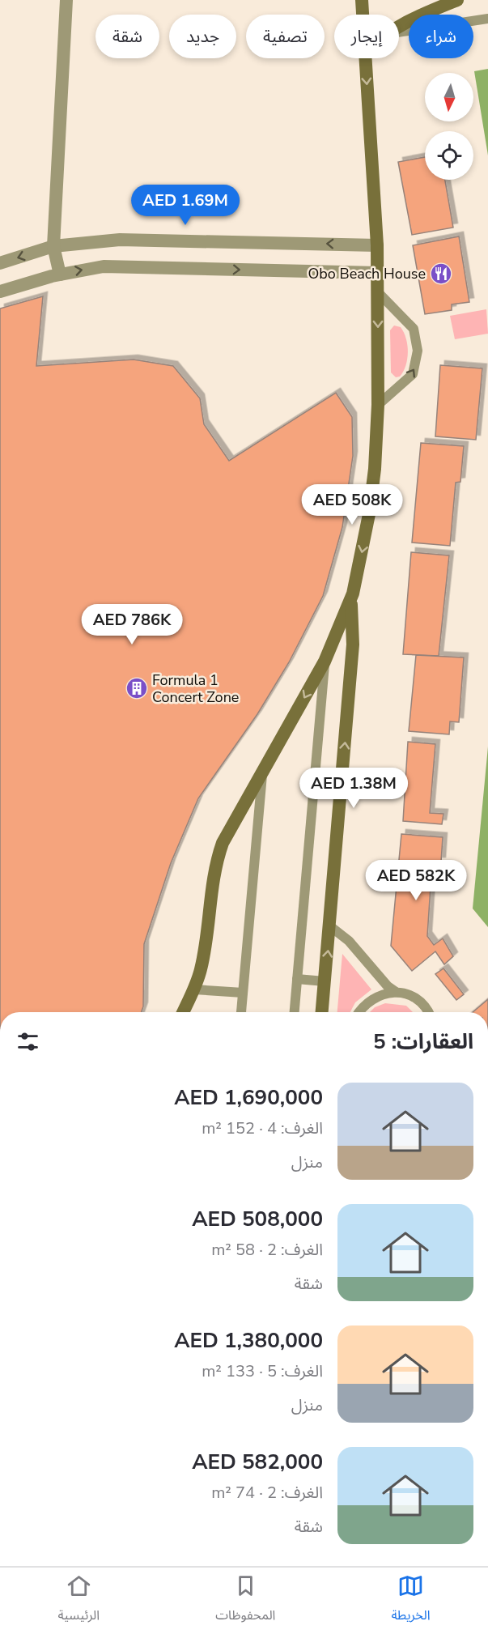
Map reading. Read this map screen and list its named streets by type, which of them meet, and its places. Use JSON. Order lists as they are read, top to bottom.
{
  "places": {
    "restaurant": ["Obo Beach House"],
    "building": ["Formula 1 Concert Zone"]
  },
  "north": "bottom",
  "page": {
    "chip": [
      "شراء",
      "إيجار",
      "تصفية",
      "جديد",
      "شقة"
    ],
    "price": [
      "AED 1.69M",
      "AED 508K",
      "AED 786K",
      "AED 1.38M",
      "AED 582K"
    ],
    "heading": "العقارات: 5",
    "list": [
      {
        "name": "AED 1,690,000",
        "note": "الغرف: 4 · 152 m² · منزل"
      },
      {
        "name": "AED 508,000",
        "note": "الغرف: 2 · 58 m² · شقة"
      },
      {
        "name": "AED 1,380,000",
        "note": "الغرف: 5 · 133 m² · منزل"
      },
      {
        "name": "AED 582,000",
        "note": "الغرف: 2 · 74 m² · شقة"
      }
    ],
    "tabs": ["الخريطة", "المحفوظات", "الرئيسية"]
  }
}
